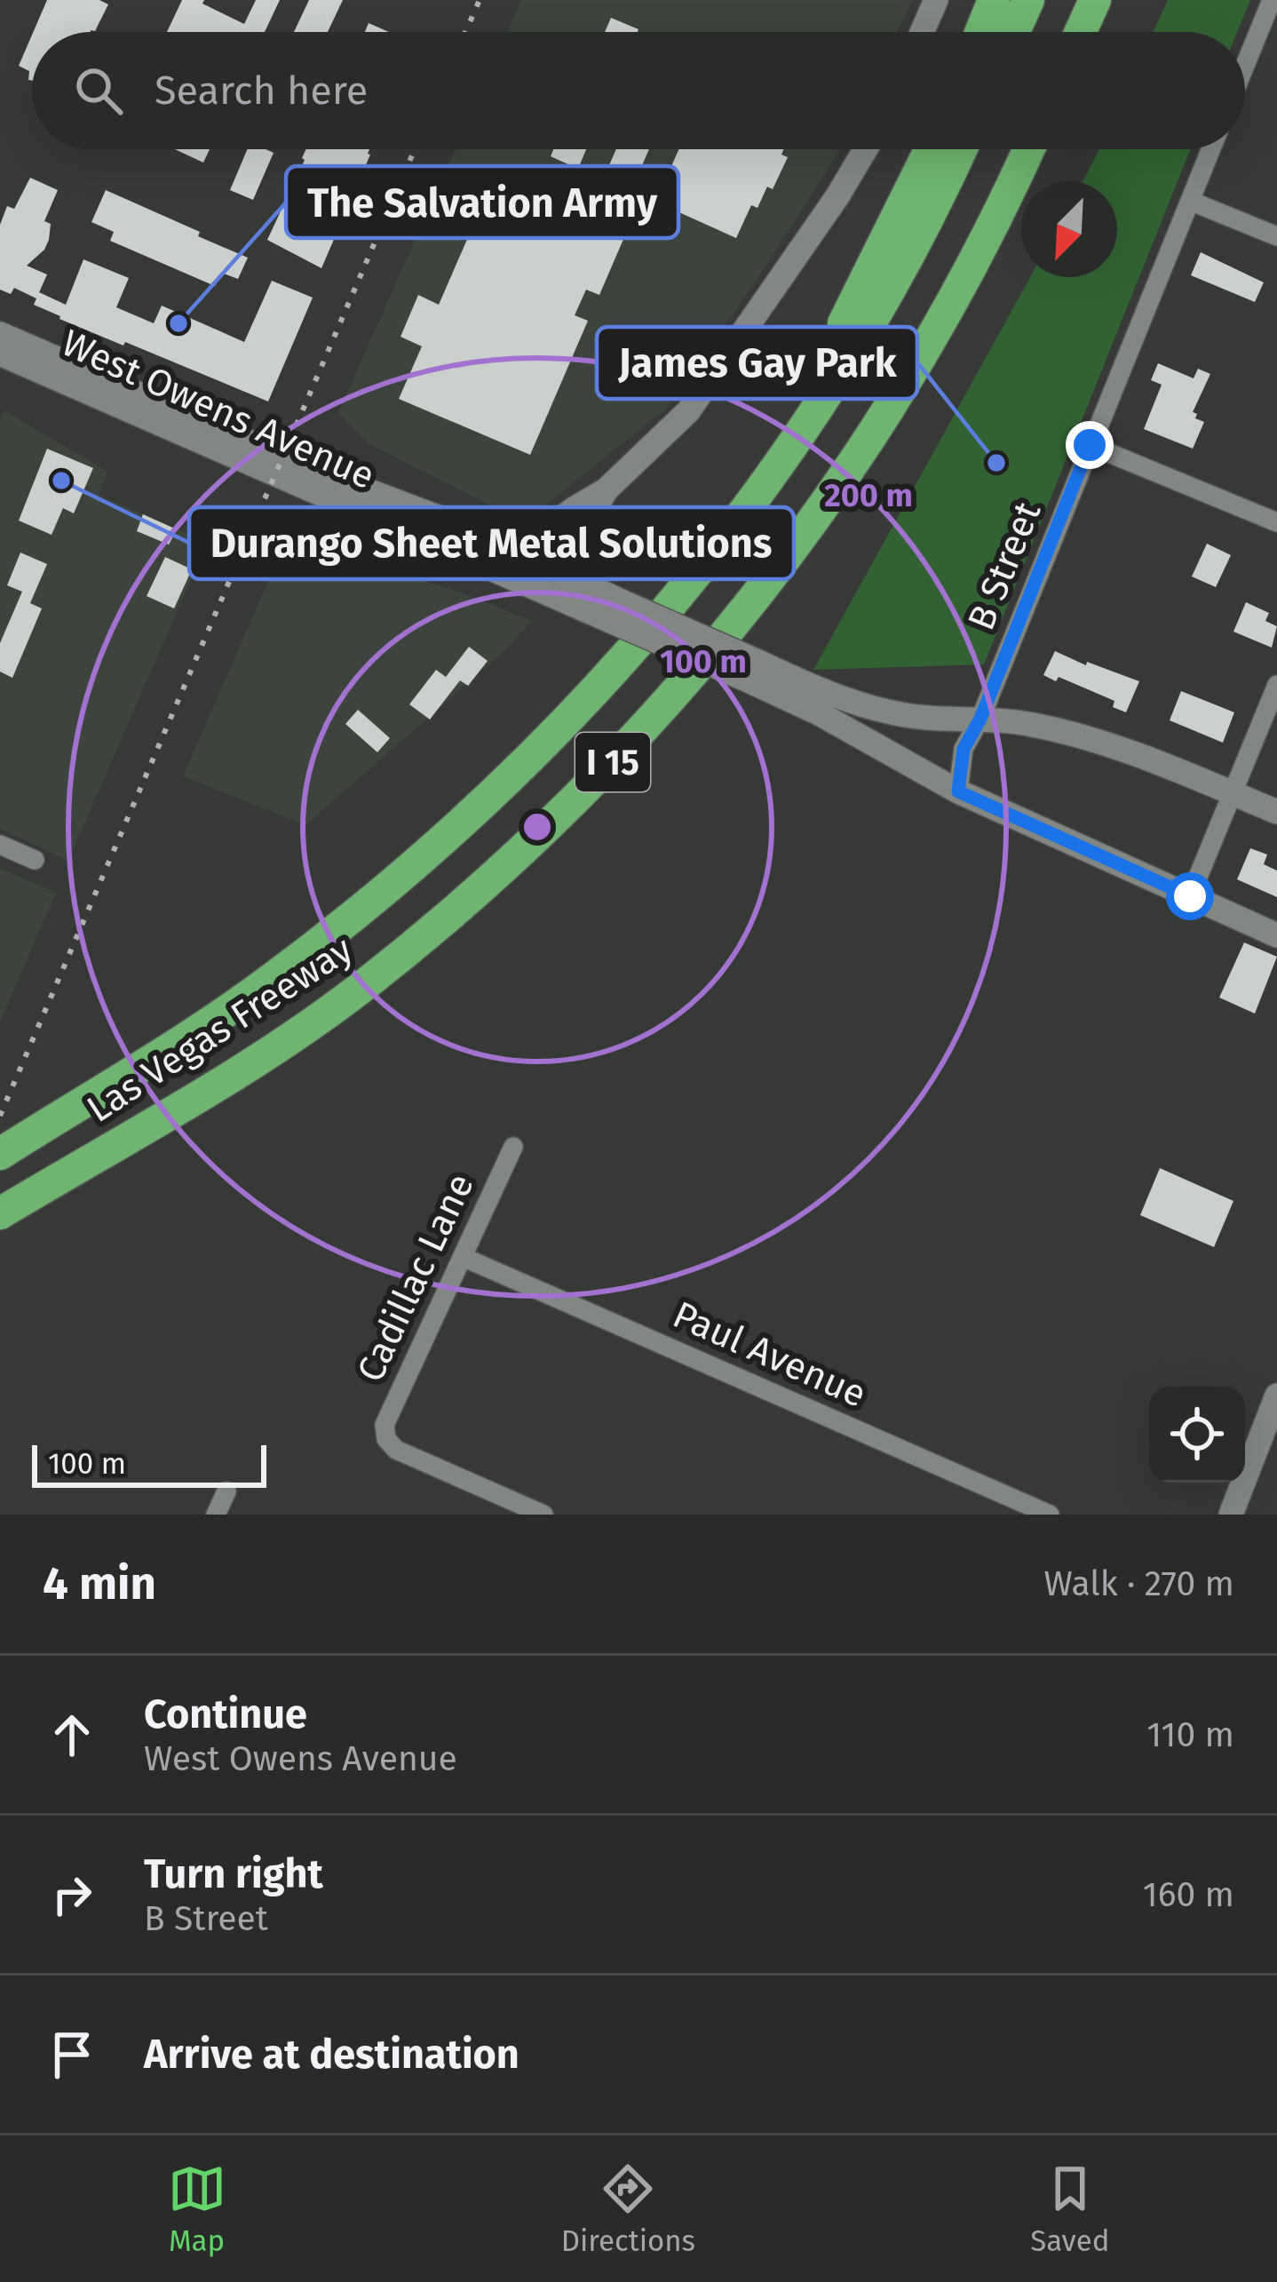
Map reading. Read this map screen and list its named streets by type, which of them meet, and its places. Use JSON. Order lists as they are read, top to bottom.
{
  "streets": {
    "highway": ["I 15", "Las Vegas Freeway"],
    "main road": ["West Owens Avenue"],
    "street": ["B Street", "Cadillac Lane", "Paul Avenue"]
  },
  "crossings": [
    ["West Owens Avenue", "B Street"],
    ["Cadillac Lane", "Paul Avenue"]
  ],
  "places": ["The Salvation Army", "James Gay Park", "Durango Sheet Metal Solutions"],
  "scale_bar": "100 m",
  "north": "bottom left",
  "page": {
    "search": "Search here",
    "scale": "100 m",
    "heading": ["4 min", "Walk · 270 m"],
    "list": [
      ["Continue", "West Owens Avenue", "110 m"],
      ["Turn right", "B Street", "160 m"],
      "Arrive at destination"
    ],
    "nav": ["Map", "Directions", "Saved"]
  },
  "rings": ["200 m", "100 m"]
}
